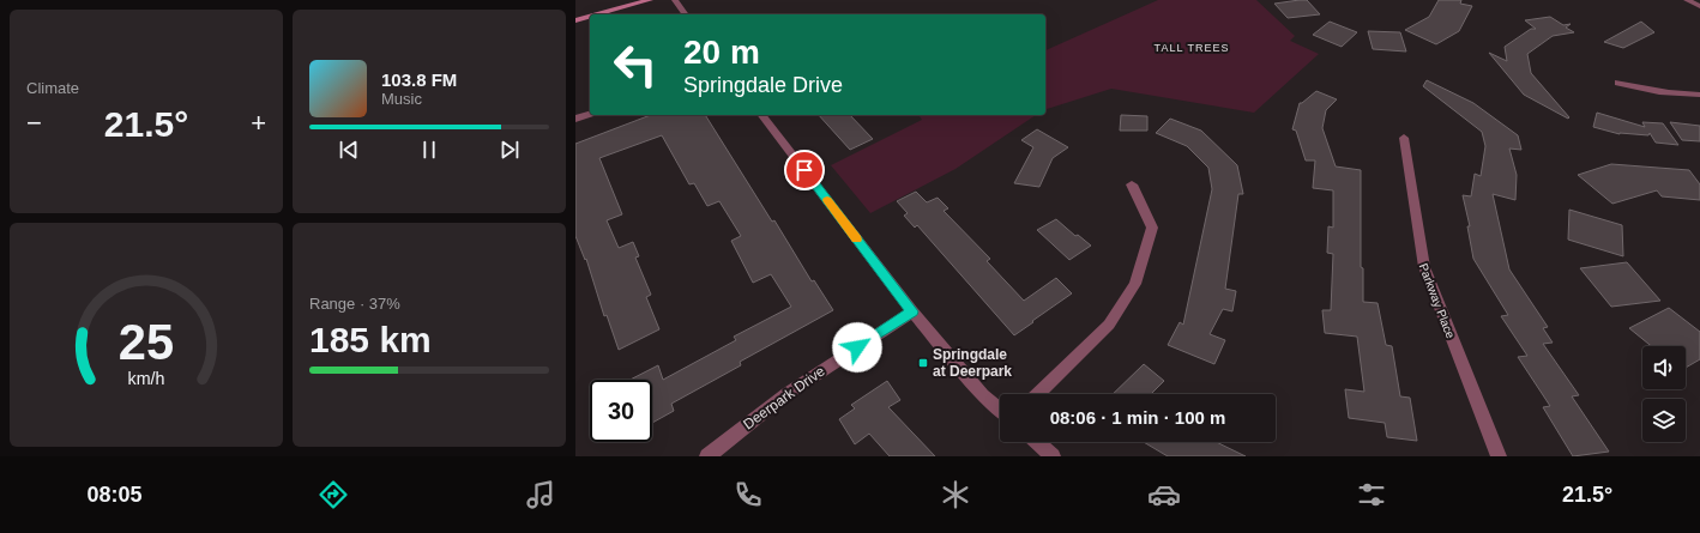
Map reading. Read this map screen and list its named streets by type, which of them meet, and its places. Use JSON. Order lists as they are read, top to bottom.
{
  "streets": {
    "street": ["Parkway Place", "Deerpark Drive"]
  },
  "districts": ["TALL TREES"],
  "places": {
    "transit": ["Springdale at Deerpark"]
  },
  "page": {
    "tile": [
      "Climate",
      ["Range · 37%", "185 km"]
    ],
    "turn": ["20 m", "Springdale Drive"],
    "song": ["103.8 FM", "Music"],
    "heat": ["−", "21.5°", "+"],
    "limit": "30",
    "trip": "08:06 · 1 min · 100 m",
    "tabs": ["08:05", "21.5°"],
    "gauge": ["25", "km/h"]
  }
}
